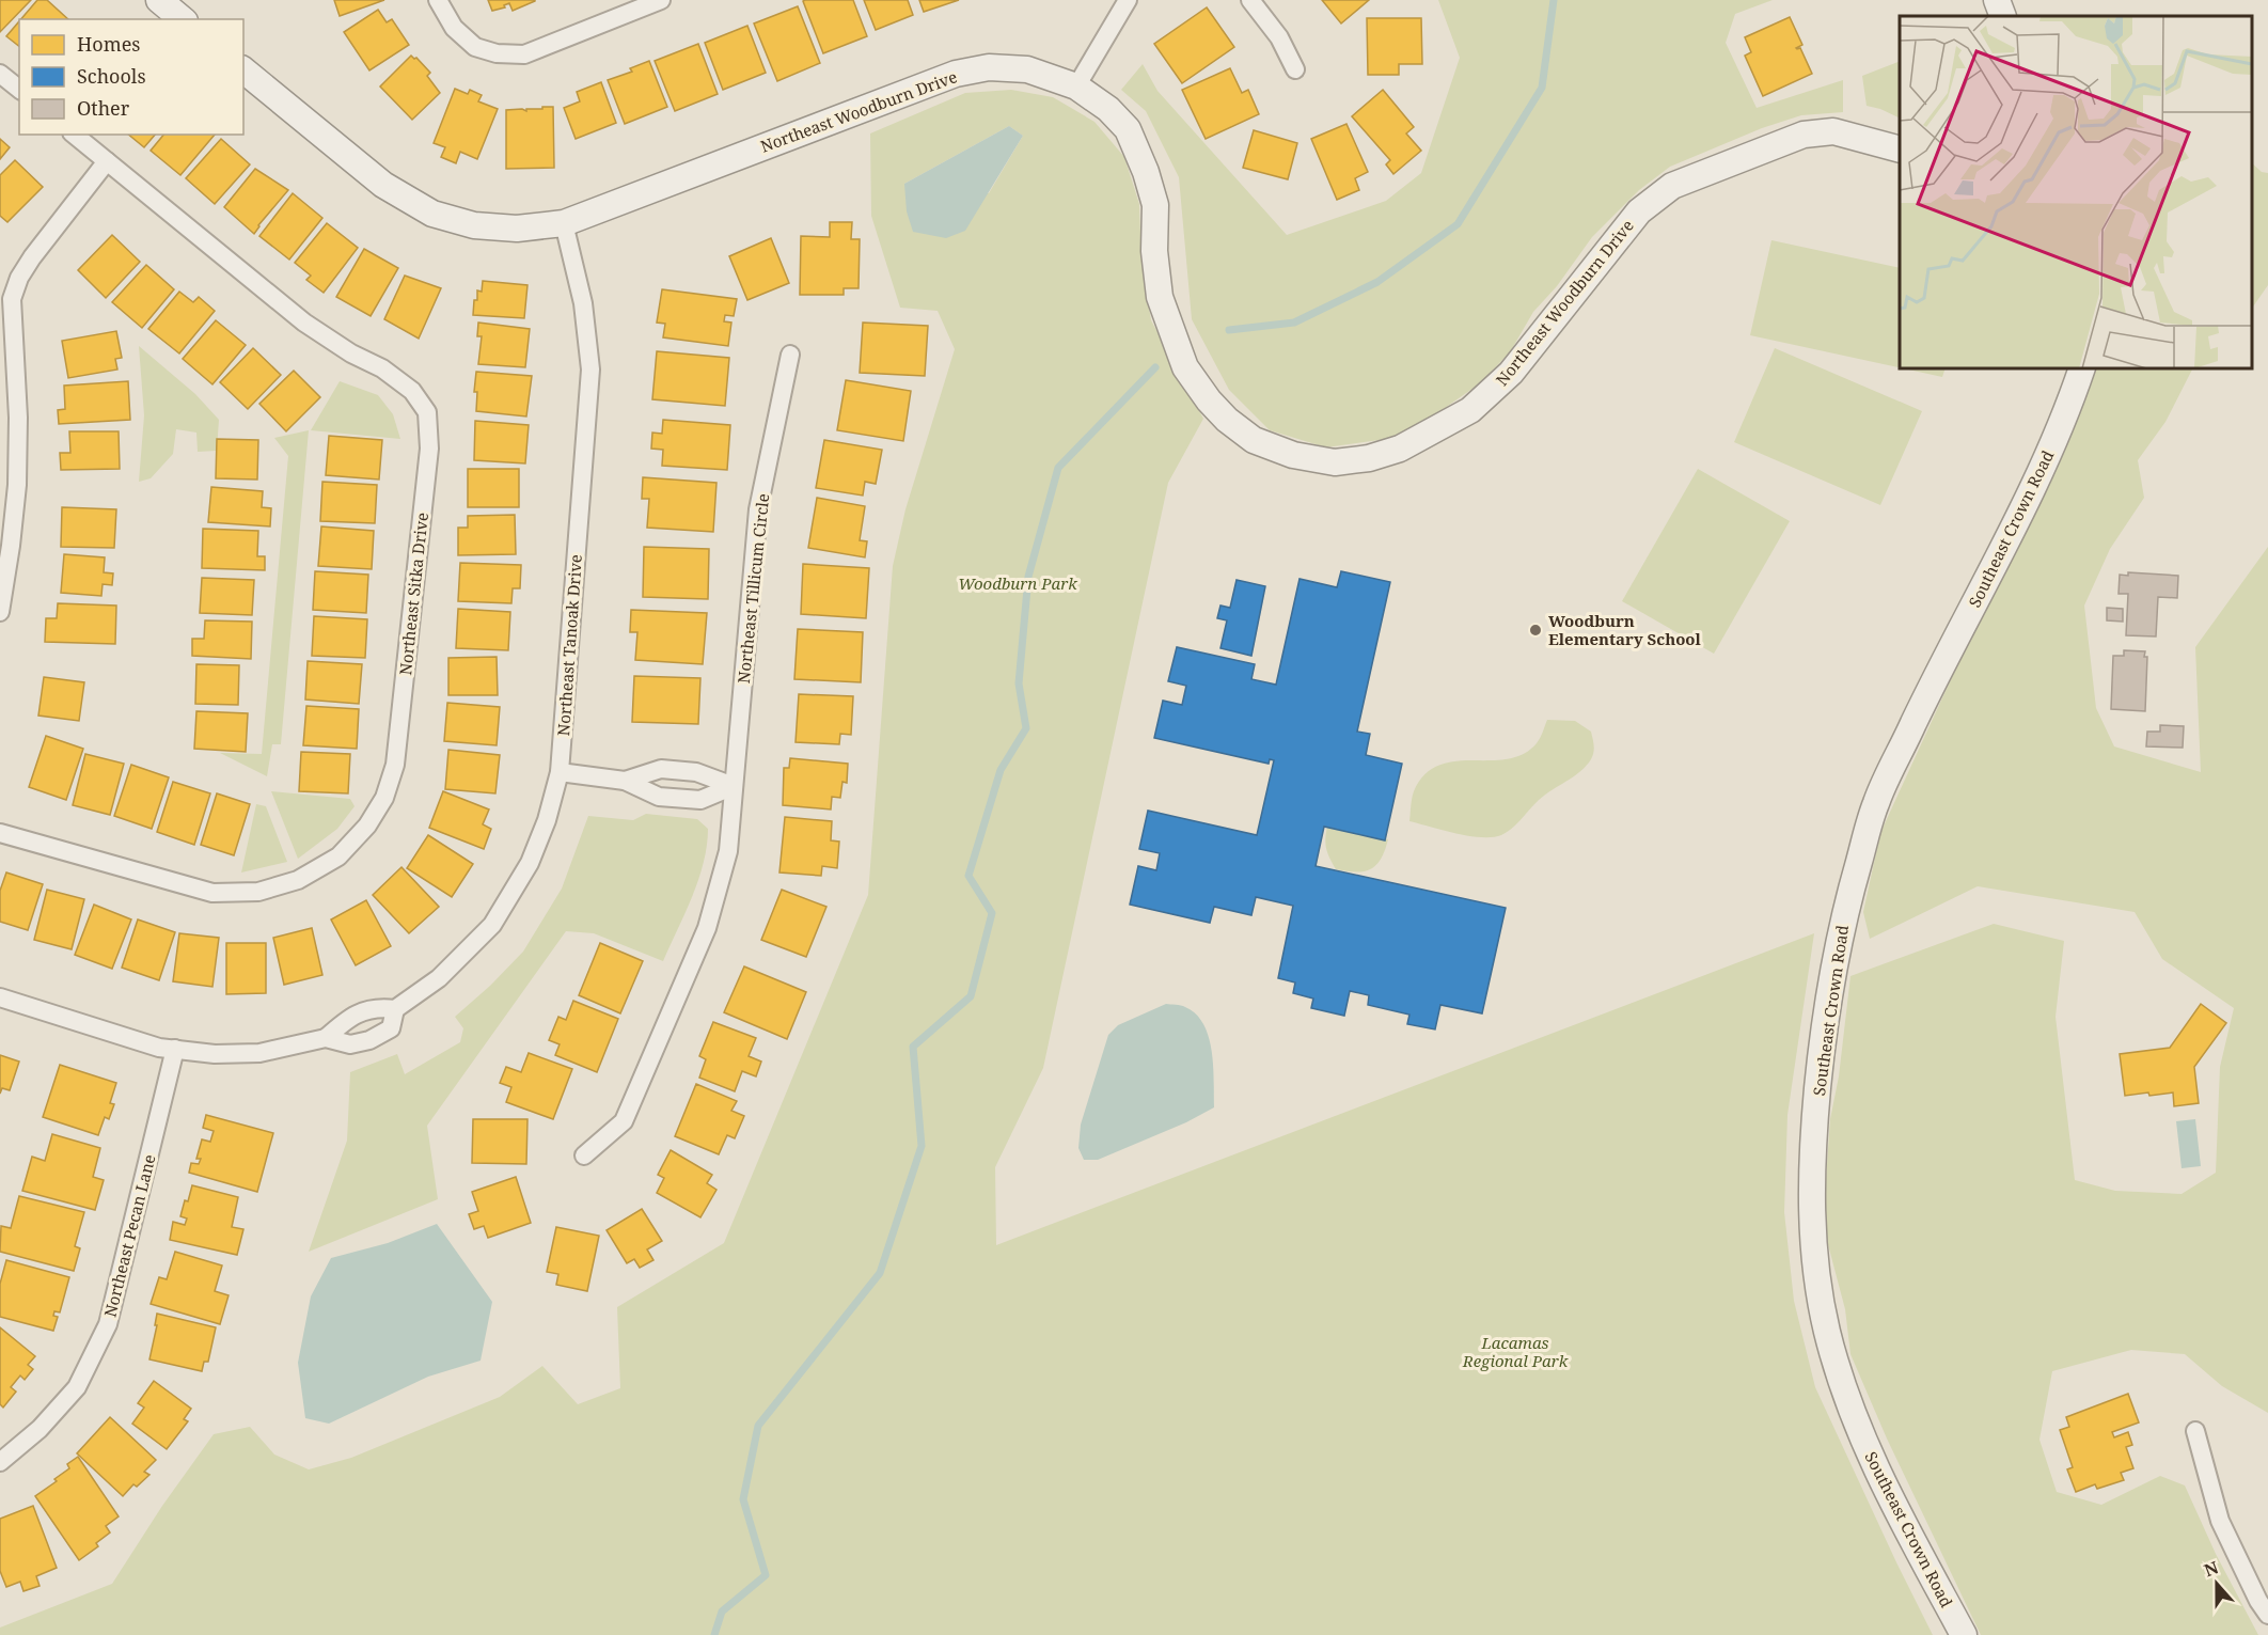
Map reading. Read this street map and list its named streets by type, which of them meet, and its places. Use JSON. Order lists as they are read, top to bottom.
{
  "streets": {
    "street": [
      "Northeast Woodburn Drive",
      "Southeast Crown Road",
      "Northeast Tillicum Circle",
      "Northeast Sitka Drive",
      "Northeast Tanoak Drive",
      "Northeast Pecan Lane"
    ]
  },
  "crossings": [
    ["Northeast Woodburn Drive", "Northeast Tanoak Drive"],
    ["Northeast Tanoak Drive", "Northeast Pecan Lane"]
  ],
  "parks": ["Woodburn Park", "Lacamas Regional Park"],
  "places": ["Woodburn Elementary School"],
  "legend": ["Homes", "Schools", "Other"],
  "north": "top"
}
